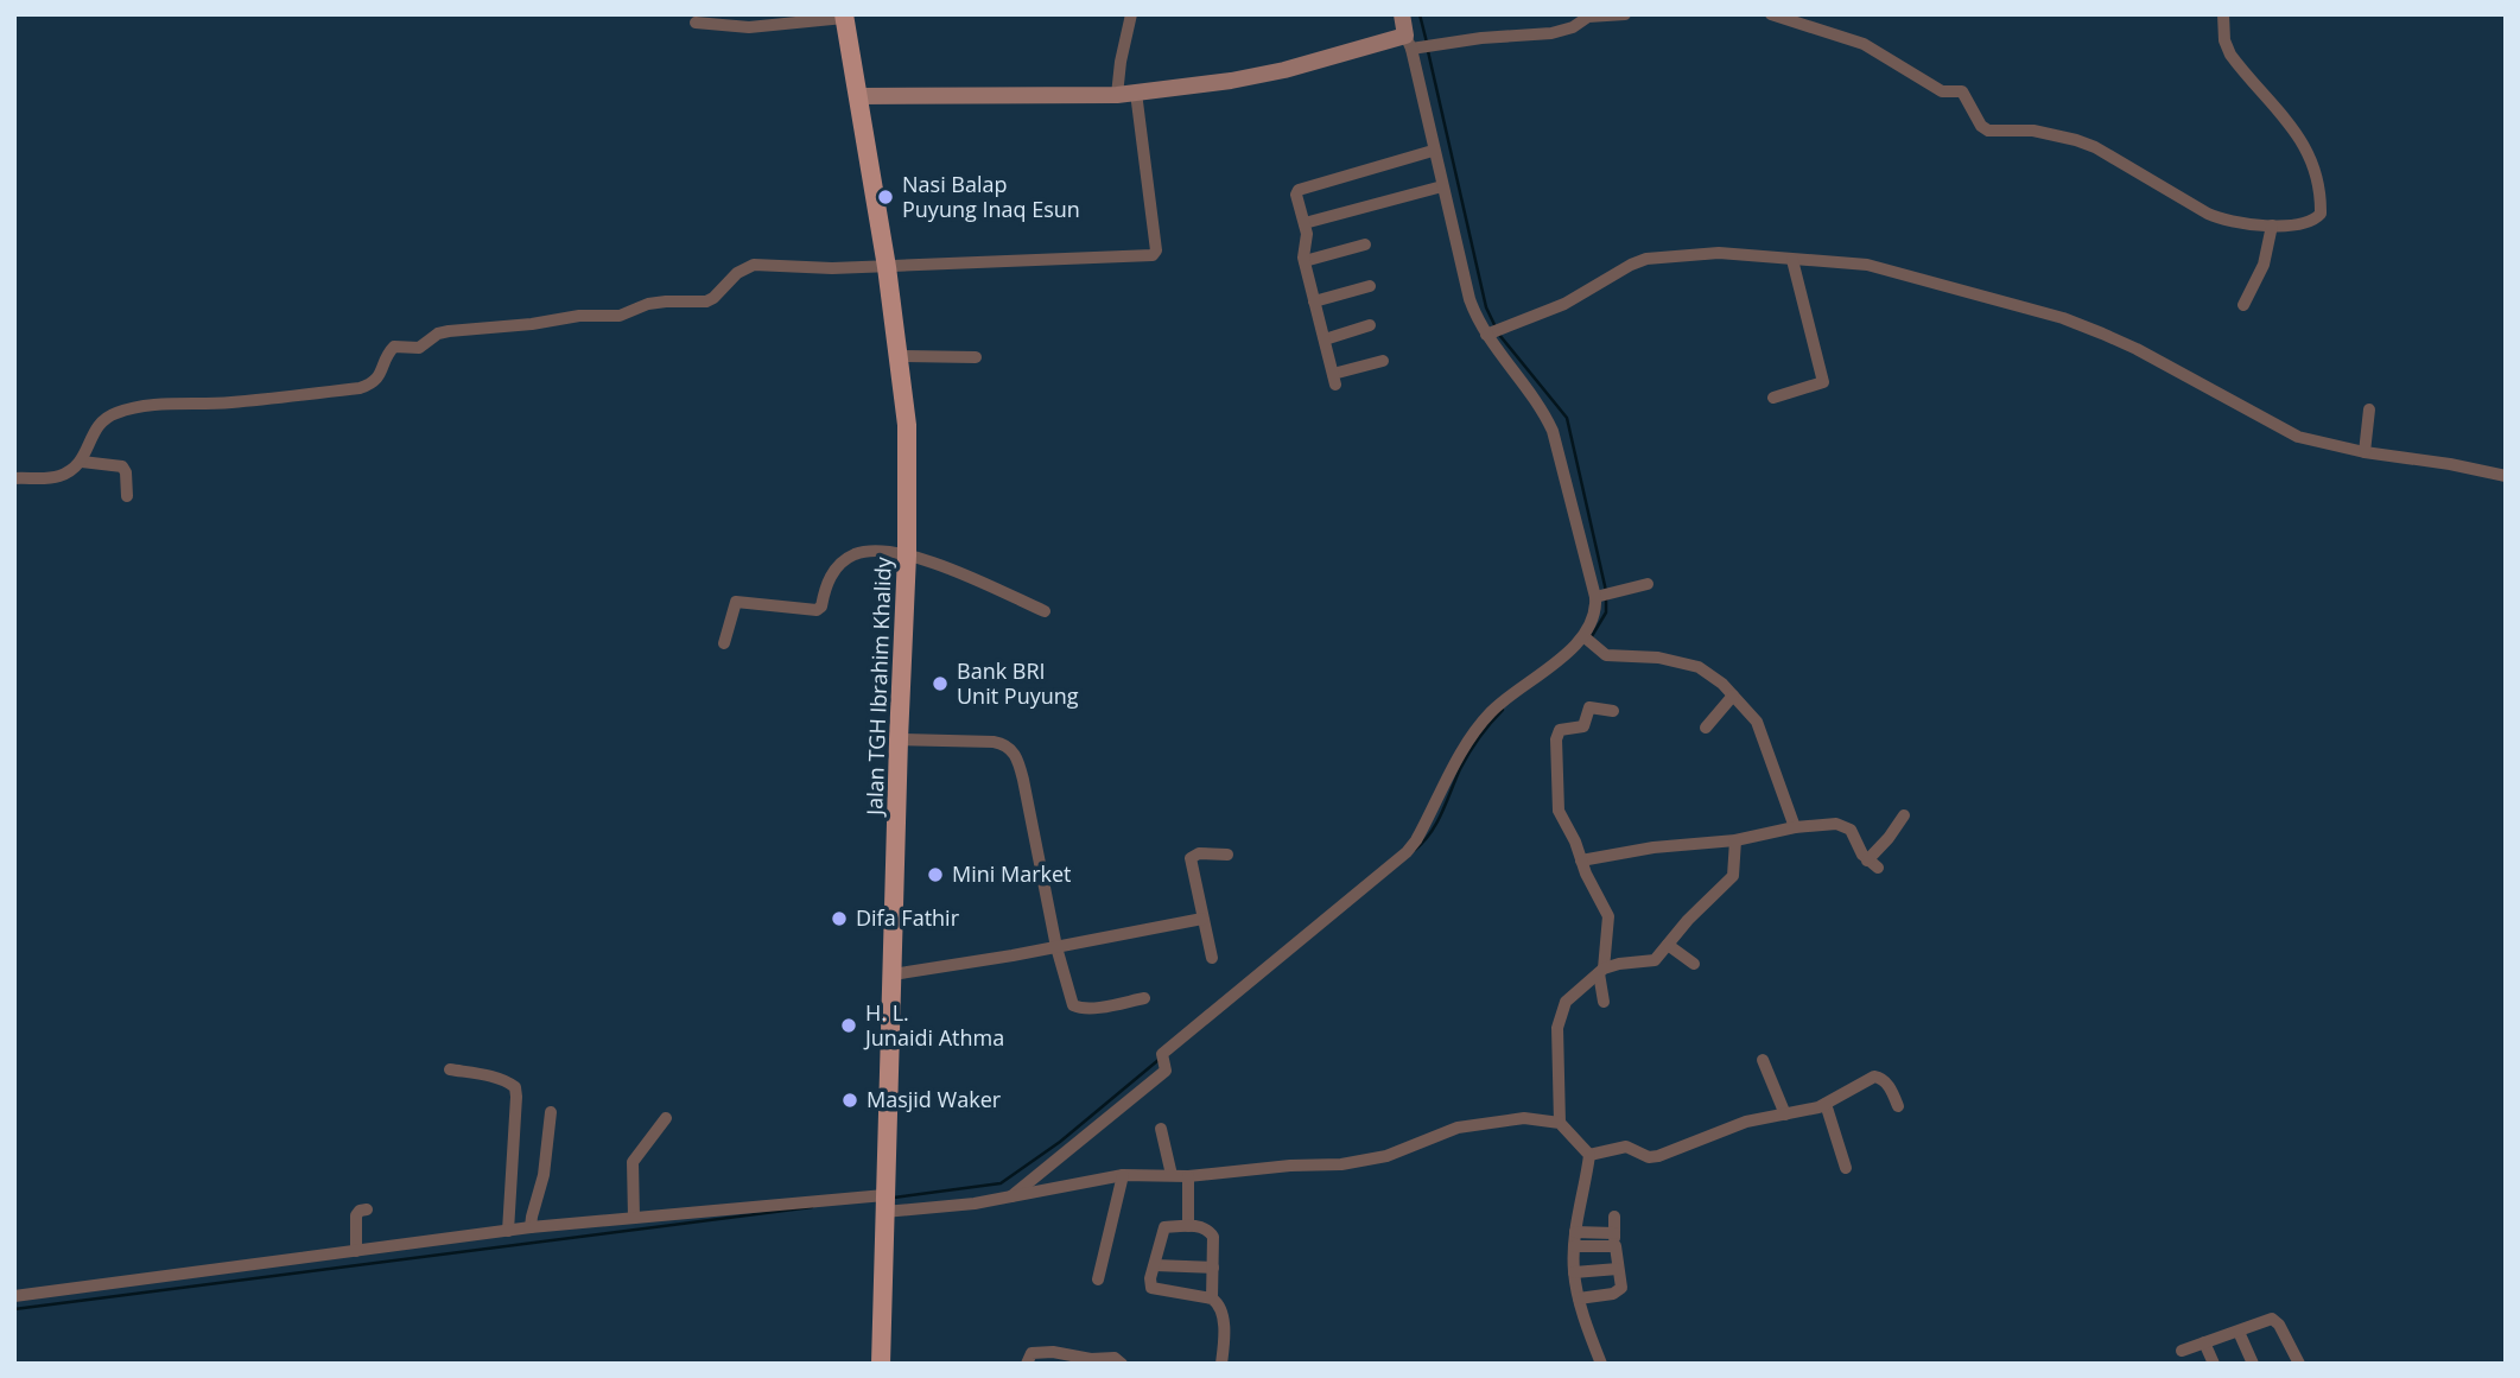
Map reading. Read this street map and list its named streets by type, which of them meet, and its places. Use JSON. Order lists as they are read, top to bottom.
{
  "streets": {
    "main road": ["Jalan TGH Ibrahim Khalidy"]
  },
  "places": [
    "Nasi Balap Puyung Inaq Esun",
    "Bank BRI Unit Puyung",
    "Mini Market",
    "Difa Fathir",
    "H. L. Junaidi Athma",
    "Masjid Waker"
  ]
}
